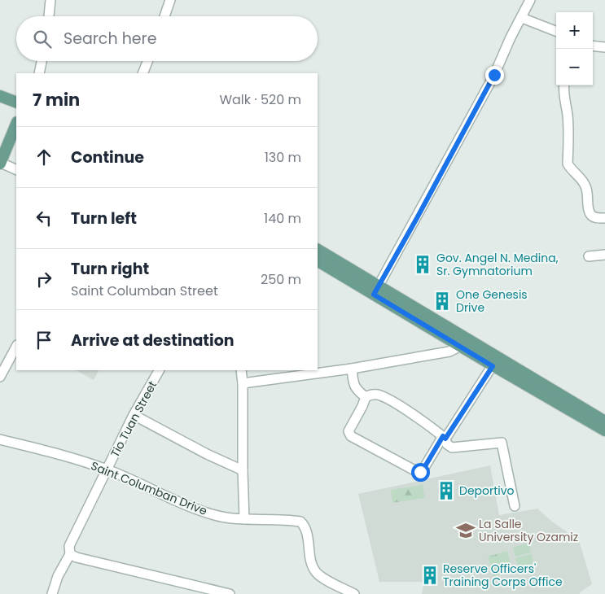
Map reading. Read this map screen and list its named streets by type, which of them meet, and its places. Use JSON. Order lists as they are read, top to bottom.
{
  "streets": {
    "street": ["Tio Tuan Street", "Saint Columban Drive"]
  },
  "crossings": [
    ["Tio Tuan Street", "Saint Columban Drive"]
  ],
  "places": {
    "building": [
      "Gov. Angel N. Medina, Sr. Gymnatorium",
      "One Genesis Drive",
      "Deportivo",
      "Reserve Officers' Training Corps Office"
    ],
    "school or university": ["La Salle University Ozamiz"]
  },
  "page": {
    "map_buttons": ["+", "−"],
    "search": "Search here",
    "heading": ["7 min", "Walk · 520 m"],
    "list": [
      ["Continue", "130 m"],
      ["Turn left", "140 m"],
      ["Turn right", "Saint Columban Street", "250 m"],
      "Arrive at destination"
    ]
  }
}
